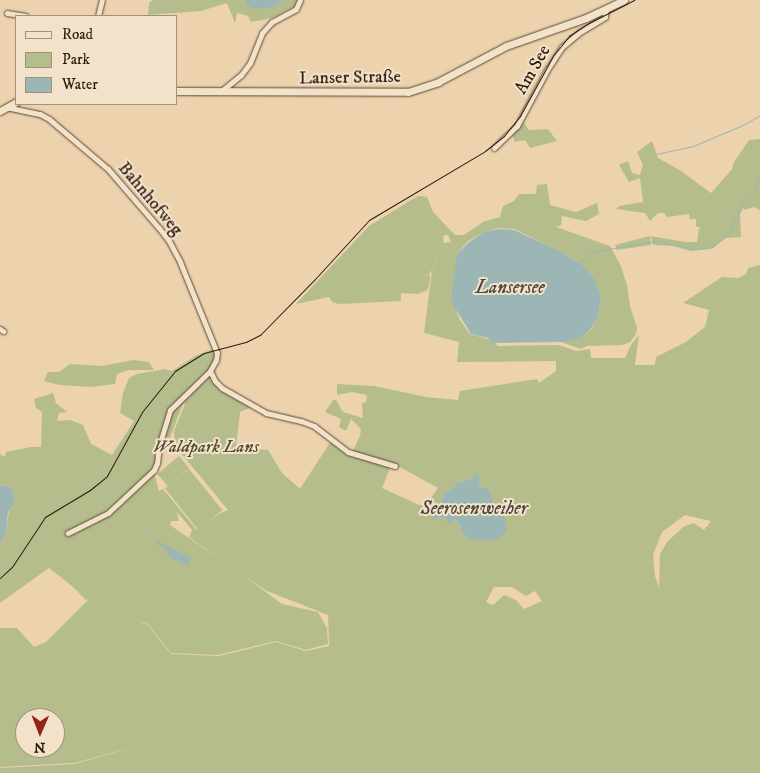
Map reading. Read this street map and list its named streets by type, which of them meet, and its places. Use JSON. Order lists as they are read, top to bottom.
{
  "streets": {
    "main road": ["Lanser Straße"],
    "street": ["Am See", "Bahnhofweg"]
  },
  "crossings": [
    ["Am See", "Lanser Straße"]
  ],
  "water": ["Lansersee", "Seerosenweiher"],
  "parks": ["Waldpark Lans"],
  "legend": ["Road", "Park", "Water"],
  "north": "bottom"
}
